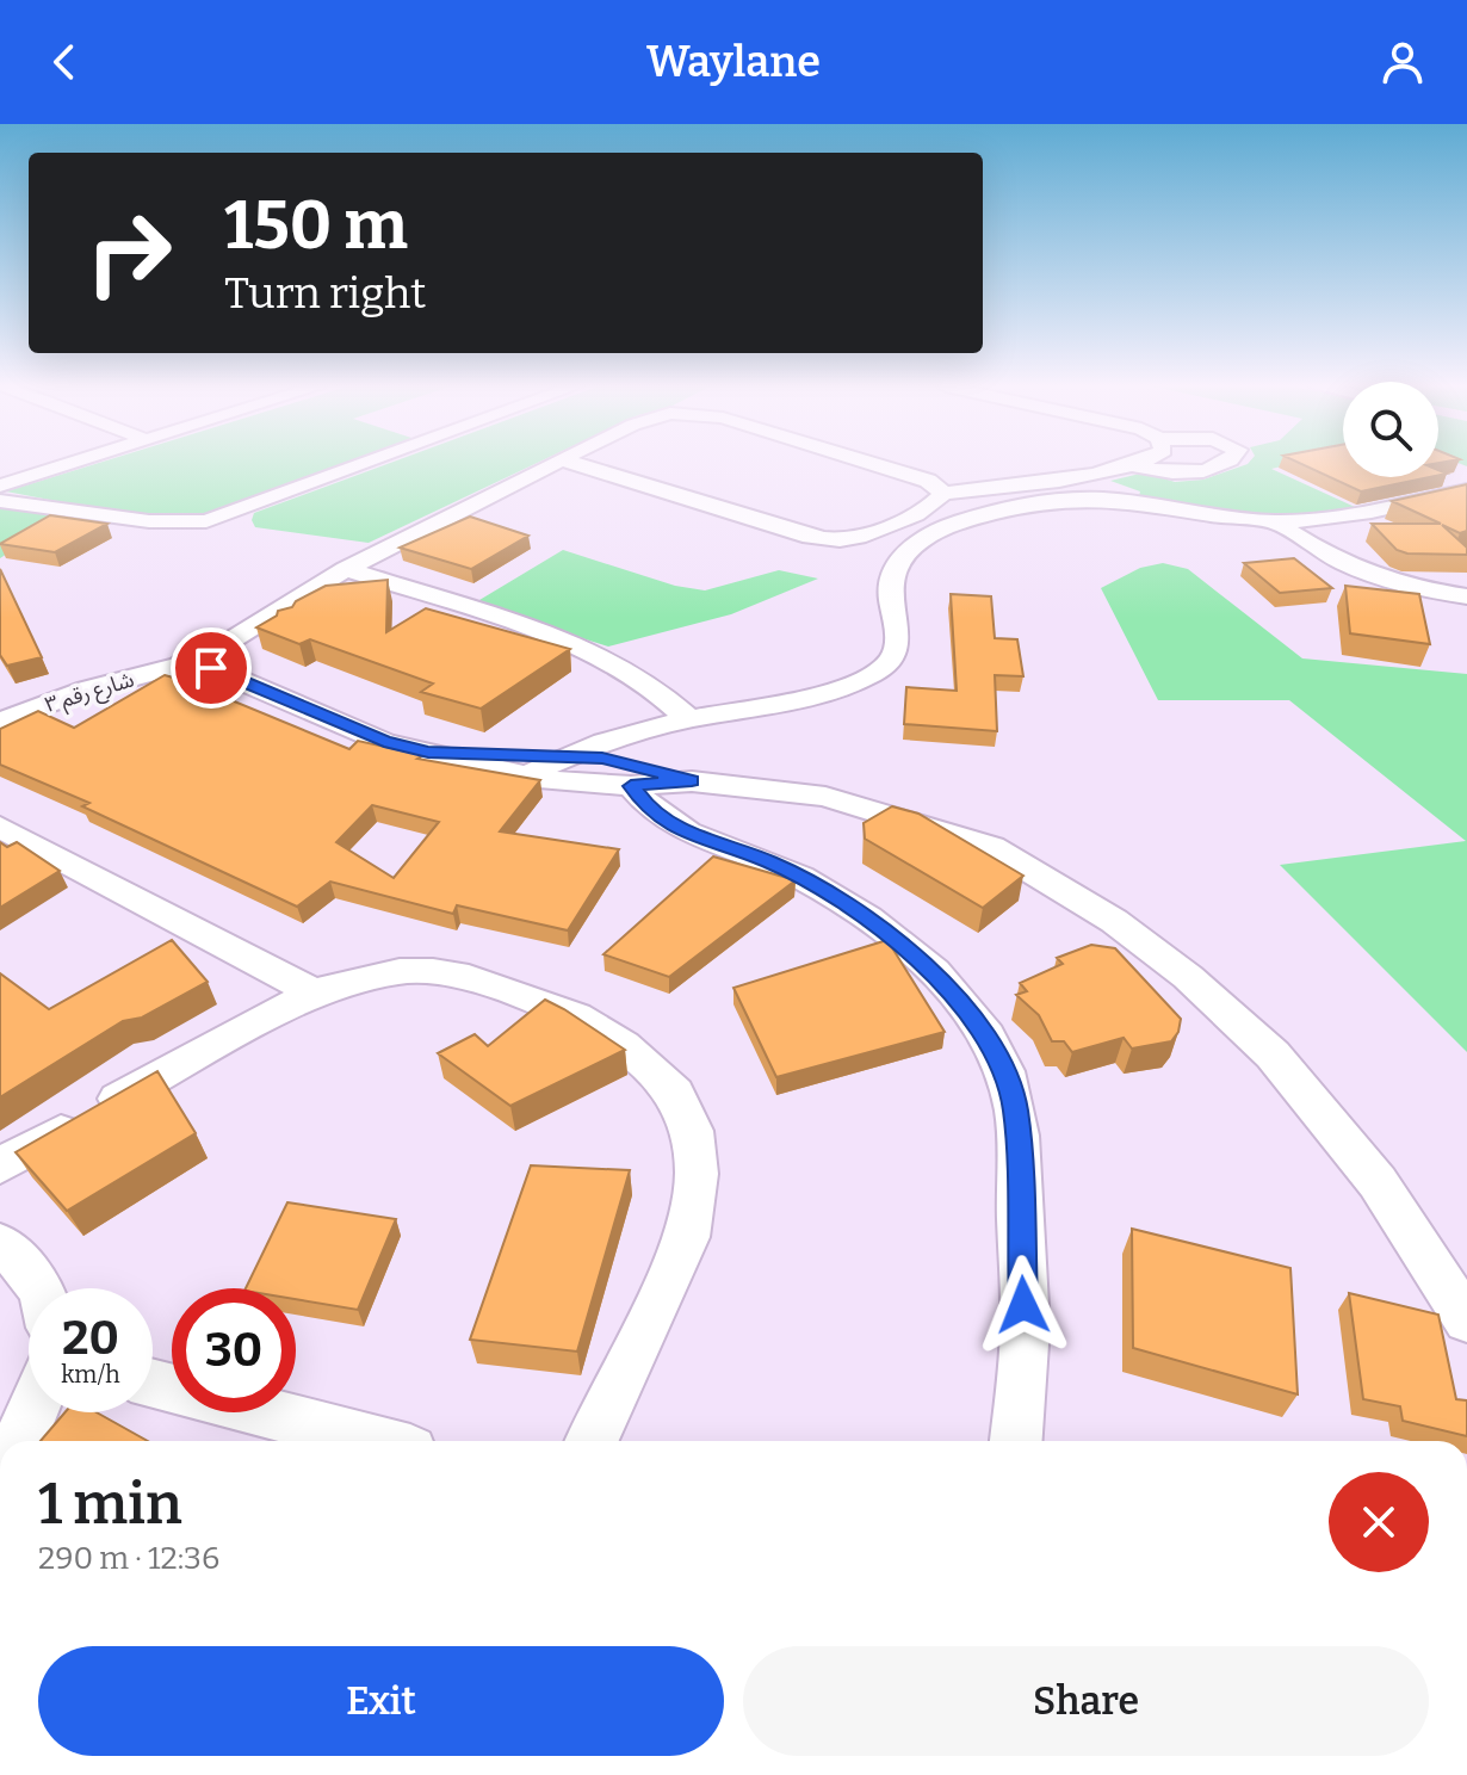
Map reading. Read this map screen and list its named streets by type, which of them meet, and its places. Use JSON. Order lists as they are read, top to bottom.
{
  "streets": {
    "street": ["شارع رقم ٣"]
  },
  "page": {
    "header": "Waylane",
    "turn": ["150 m", "Turn right"],
    "speed": "20 km/h",
    "limit": "30",
    "heading": ["1 min", "290 m · 12:36"],
    "buttons": ["Exit", "Share"]
  }
}
